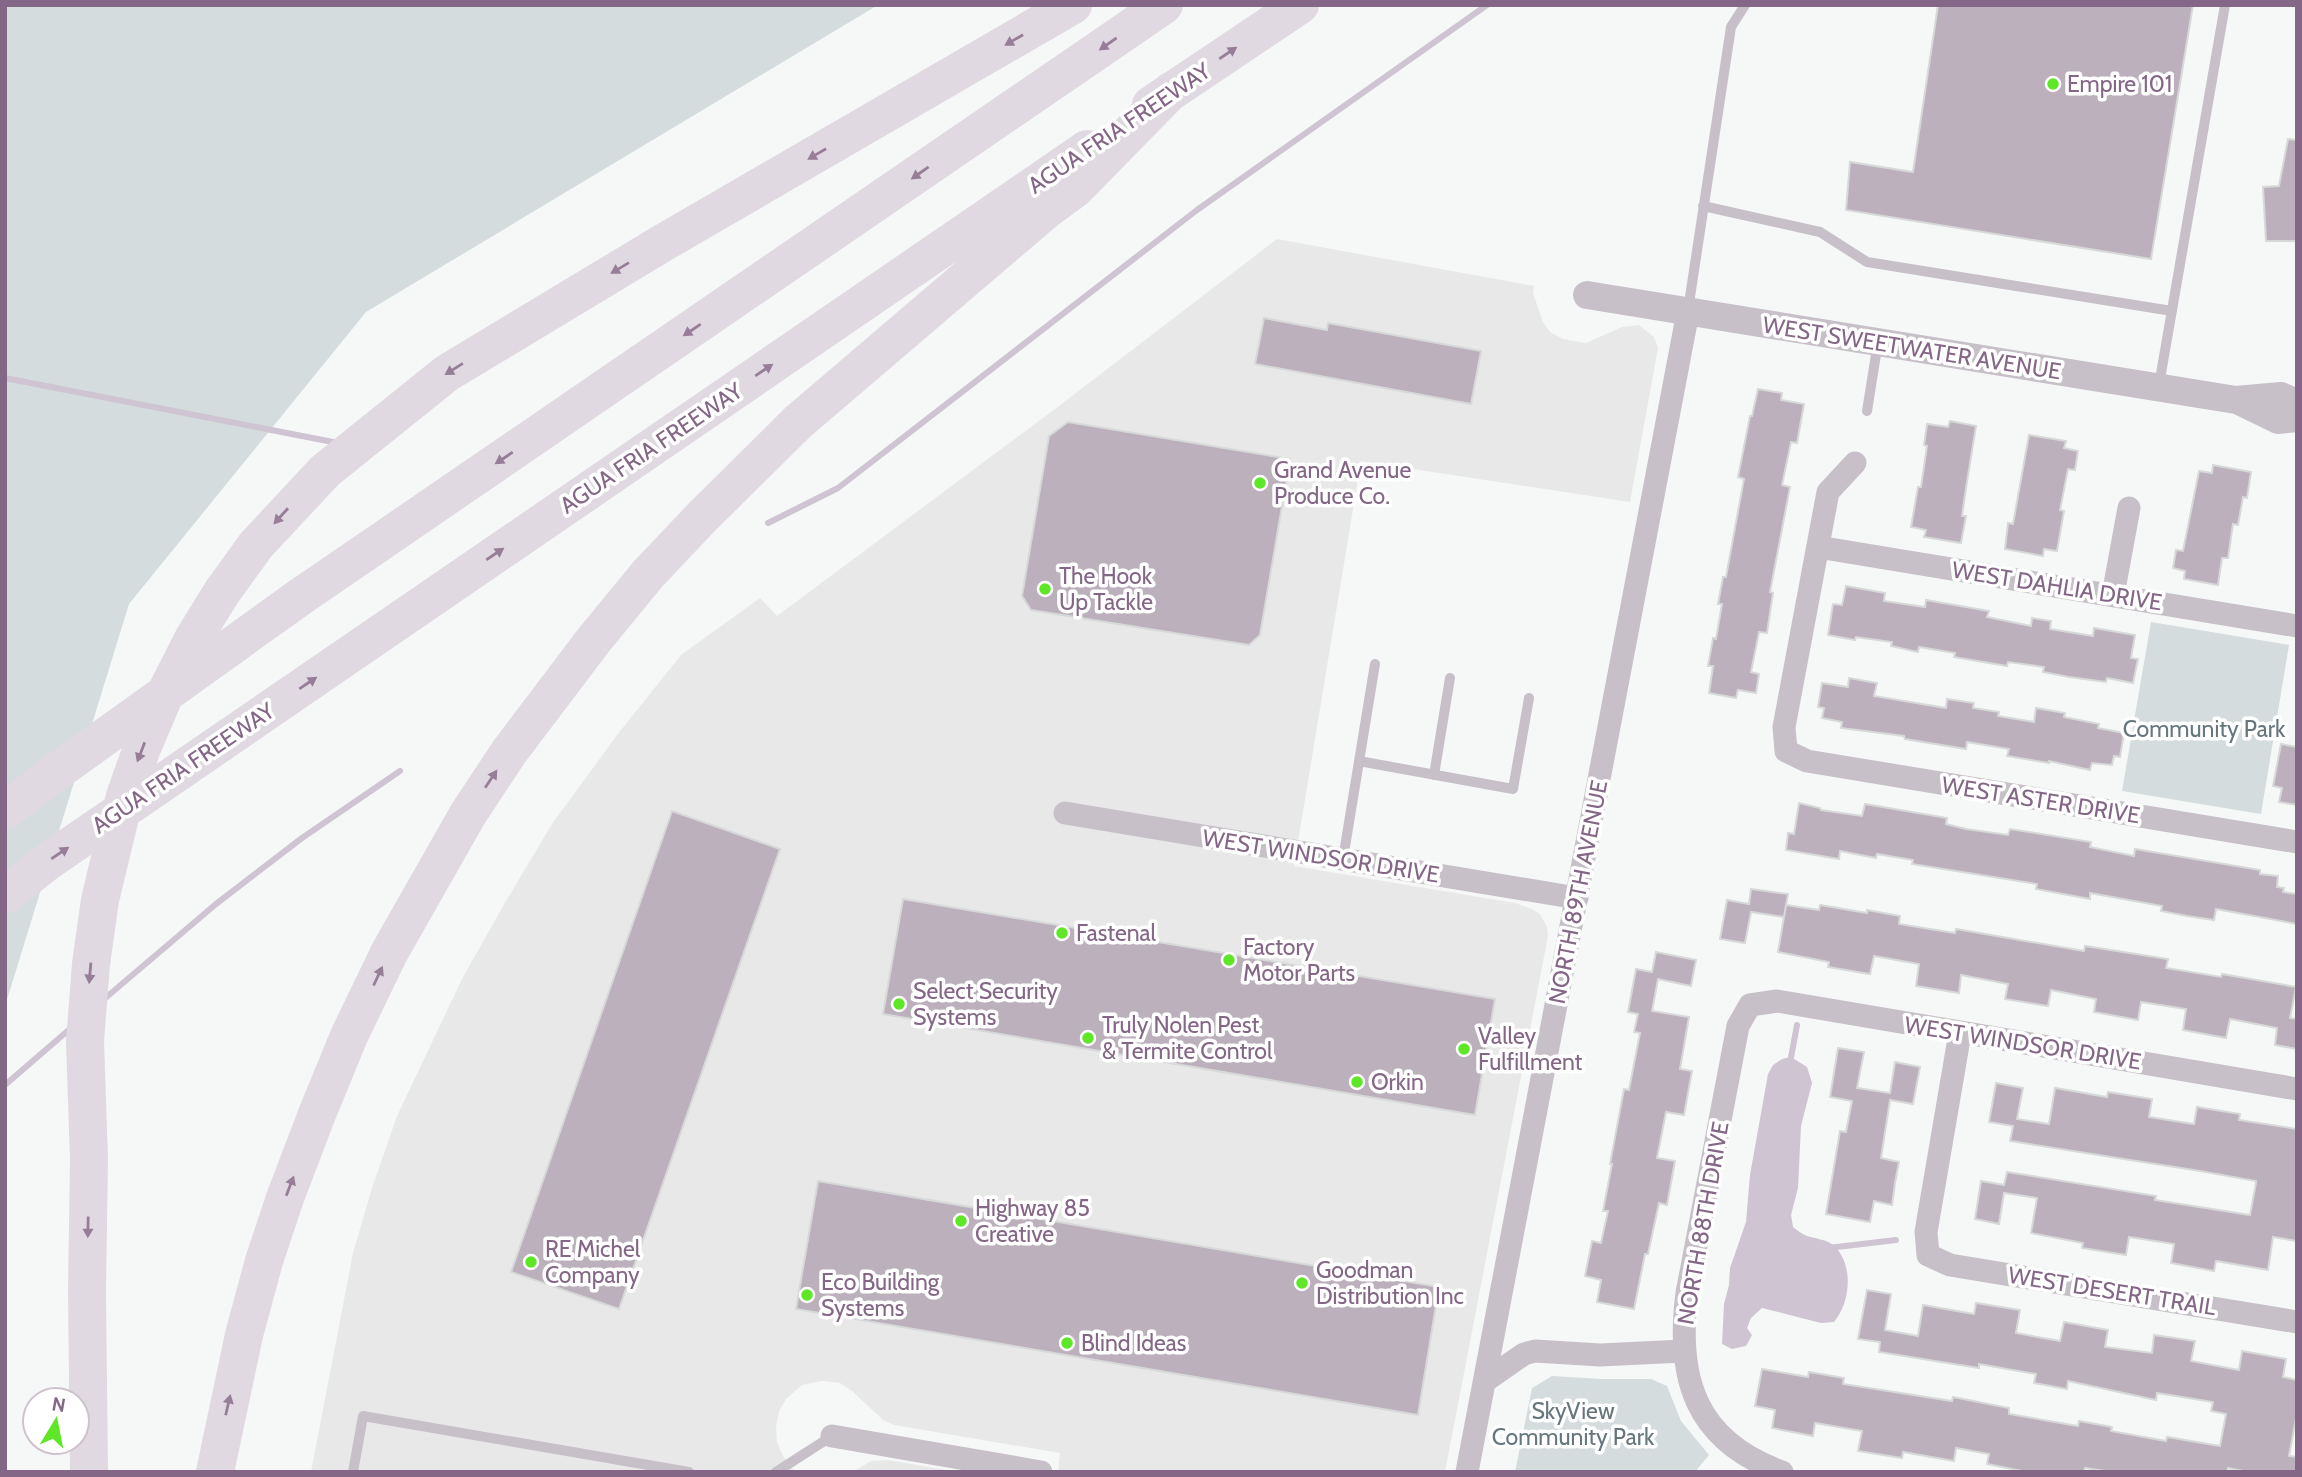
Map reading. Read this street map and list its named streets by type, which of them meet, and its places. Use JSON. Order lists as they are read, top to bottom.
{
  "streets": {
    "highway": ["AGUA FRIA FREEWAY"],
    "street": [
      "WEST SWEETWATER AVENUE",
      "WEST DAHLIA DRIVE",
      "WEST ASTER DRIVE",
      "WEST WINDSOR DRIVE",
      "NORTH 89TH AVENUE",
      "NORTH 88TH DRIVE",
      "WEST DESERT TRAIL"
    ]
  },
  "crossings": [
    ["WEST SWEETWATER AVENUE", "NORTH 89TH AVENUE"],
    ["WEST DAHLIA DRIVE", "WEST ASTER DRIVE"],
    ["WEST WINDSOR DRIVE", "NORTH 89TH AVENUE"],
    ["WEST WINDSOR DRIVE", "NORTH 88TH DRIVE"],
    ["WEST WINDSOR DRIVE", "WEST DESERT TRAIL"]
  ],
  "parks": ["Community Park", "SkyView Community Park"],
  "places": [
    "Empire 101",
    "Grand Avenue Produce Co.",
    "The Hook Up Tackle",
    "Fastenal",
    "Factory Motor Parts",
    "Select Security Systems",
    "Truly Nolen Pest & Termite Control",
    "Valley Fulfillment",
    "Orkin",
    "Highway 85 Creative",
    "RE Michel Company",
    "Goodman Distribution Inc",
    "Eco Building Systems",
    "Blind Ideas"
  ],
  "north": "top"
}
